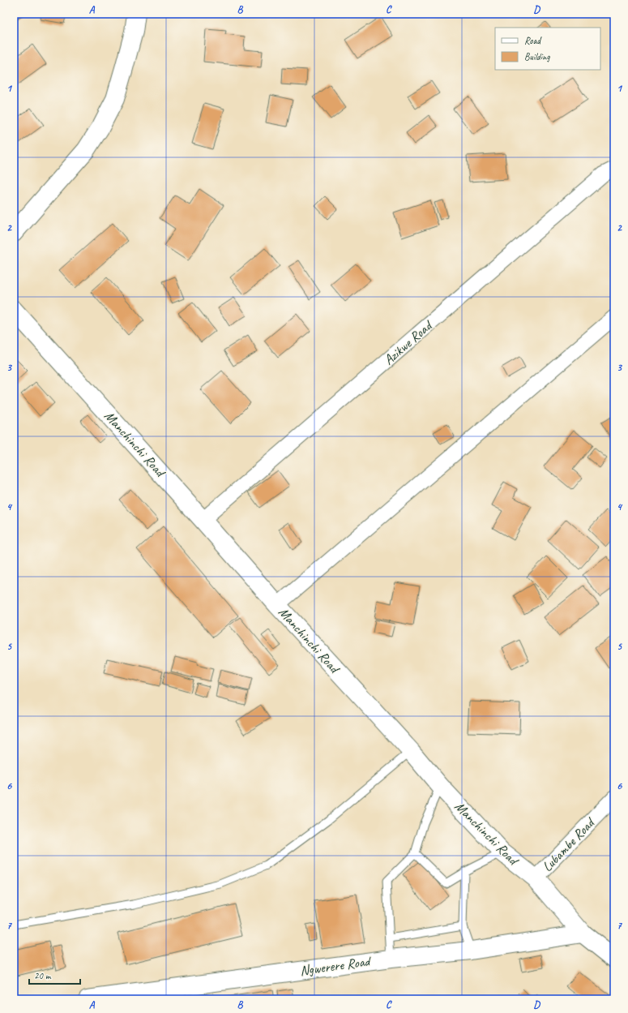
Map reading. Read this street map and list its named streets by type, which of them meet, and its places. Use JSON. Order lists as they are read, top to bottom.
{
  "streets": {
    "main road": ["Manchinchi Road", "Ngwerere Road"],
    "street": ["Azikwe Road", "Lubambe Road"]
  },
  "crossings": [
    ["Azikwe Road", "Manchinchi Road"],
    ["Manchinchi Road", "Lubambe Road"],
    ["Manchinchi Road", "Ngwerere Road"]
  ],
  "legend": ["Road", "Building"],
  "scale_bar": "20 m",
  "grid": {
    "columns": [
      "A",
      "B",
      "C",
      "D"
    ],
    "rows": [
      "1",
      "2",
      "3",
      "4",
      "5",
      "6",
      "7"
    ]
  }
}
